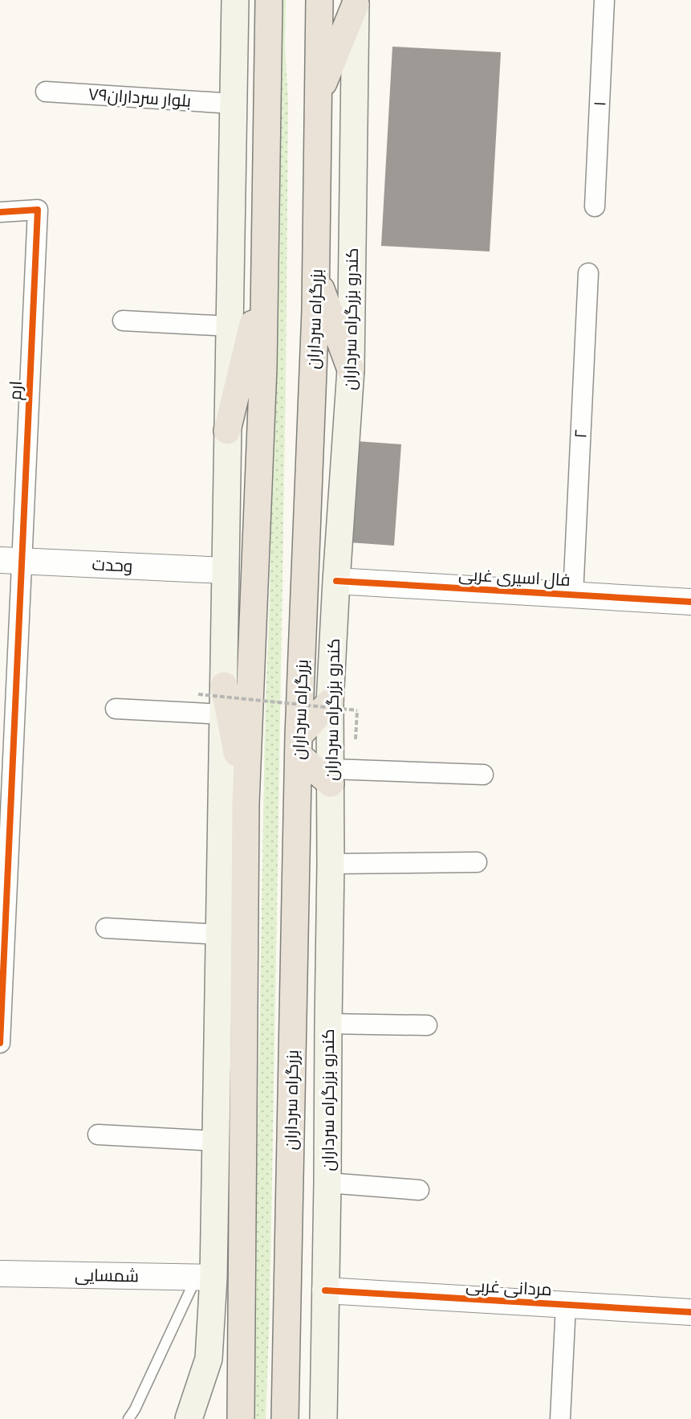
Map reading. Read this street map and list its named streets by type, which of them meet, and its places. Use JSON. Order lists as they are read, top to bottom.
{
  "streets": {
    "highway": ["بزرگراه سرداران"],
    "main road": ["کندرو بزرگراه سرداران"],
    "street": [
      "بلوار سرداران۷۹",
      "۱",
      "ارم",
      "۲",
      "وحدت",
      "فال اسیری غربی",
      "شمسایی",
      "مردانی غربی"
    ]
  },
  "crossings": [
    ["کندرو بزرگراه سرداران", "فال اسیری غربی"],
    ["کندرو بزرگراه سرداران", "مردانی غربی"],
    ["ارم", "وحدت"],
    ["۲", "فال اسیری غربی"]
  ]
}
